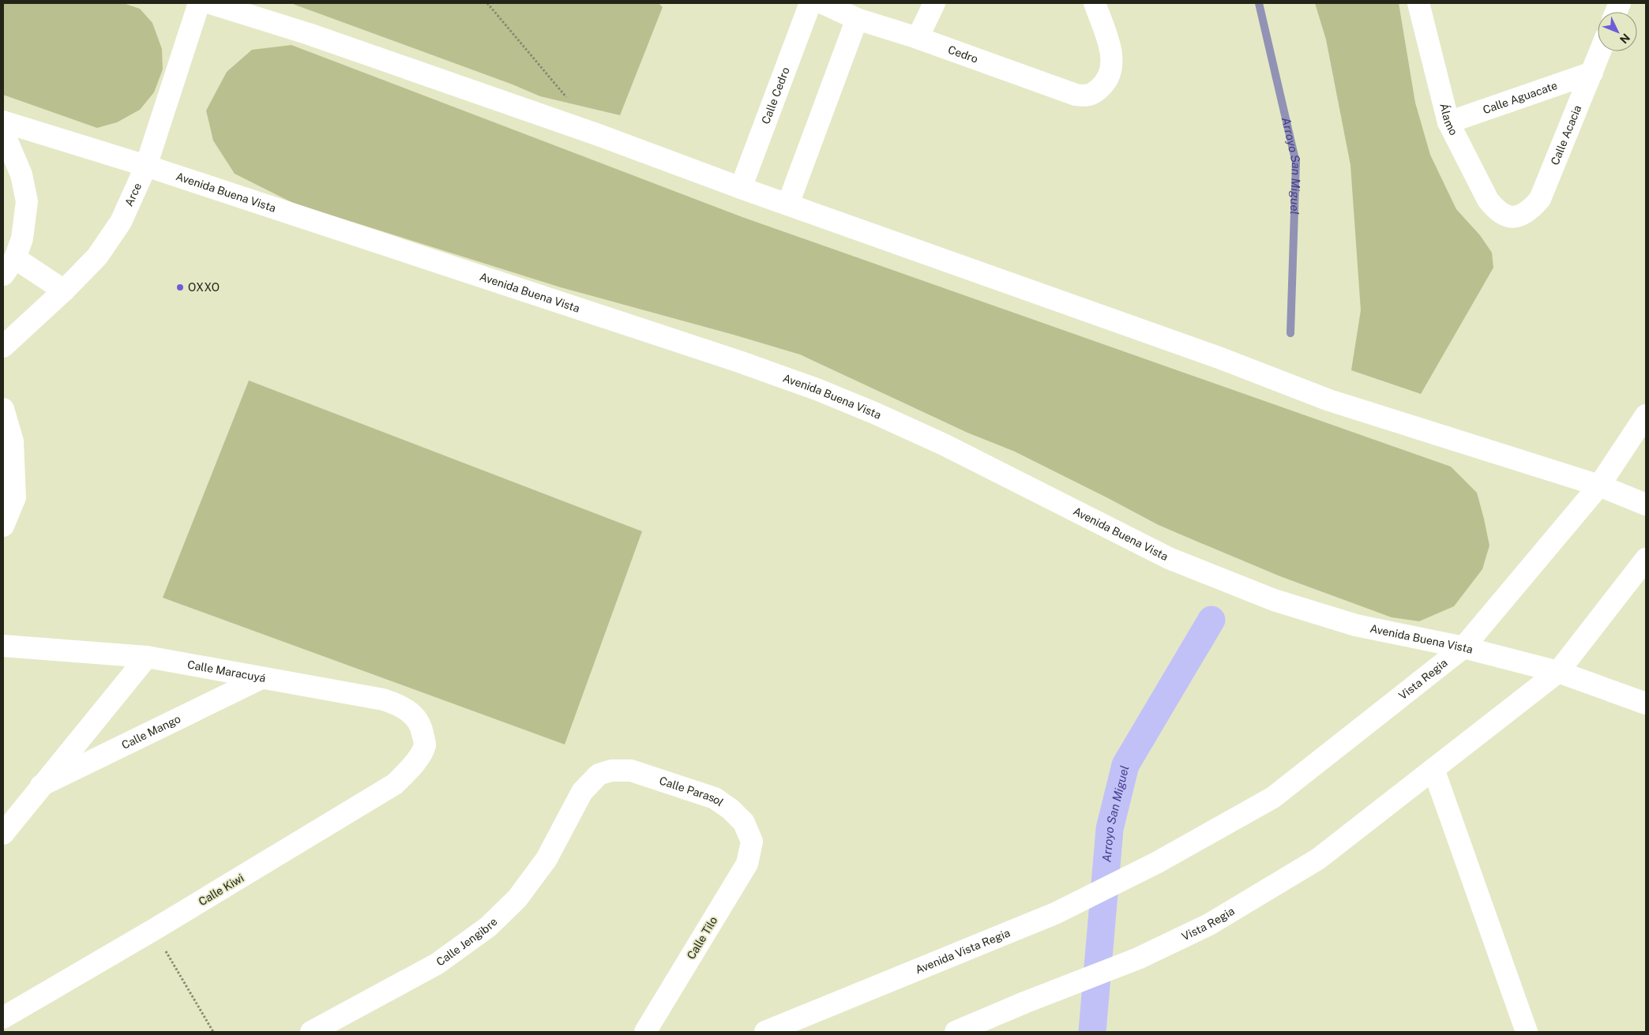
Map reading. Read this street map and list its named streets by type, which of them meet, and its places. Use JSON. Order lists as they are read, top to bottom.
{
  "streets": {
    "street": [
      "Cedro",
      "Calle Cedro",
      "Calle Aguacate",
      "Álamo",
      "Calle Acacia",
      "Avenida Buena Vista",
      "Arce",
      "Calle Maracuyá",
      "Vista Regia",
      "Calle Mango",
      "Calle Parasol",
      "Calle Kiwi",
      "Calle Tilo",
      "Calle Jengibre",
      "Avenida Vista Regia"
    ]
  },
  "crossings": [
    ["Calle Aguacate", "Álamo"],
    ["Calle Aguacate", "Calle Acacia"],
    ["Álamo", "Calle Acacia"],
    ["Avenida Buena Vista", "Arce"],
    ["Avenida Buena Vista", "Vista Regia"],
    ["Calle Maracuyá", "Calle Mango"],
    ["Calle Maracuyá", "Calle Kiwi"],
    ["Vista Regia", "Avenida Vista Regia"],
    ["Calle Parasol", "Calle Tilo"],
    ["Calle Parasol", "Calle Jengibre"]
  ],
  "water": ["Arroyo San Miguel"],
  "places": ["OXXO"],
  "north": "bottom right"
}
